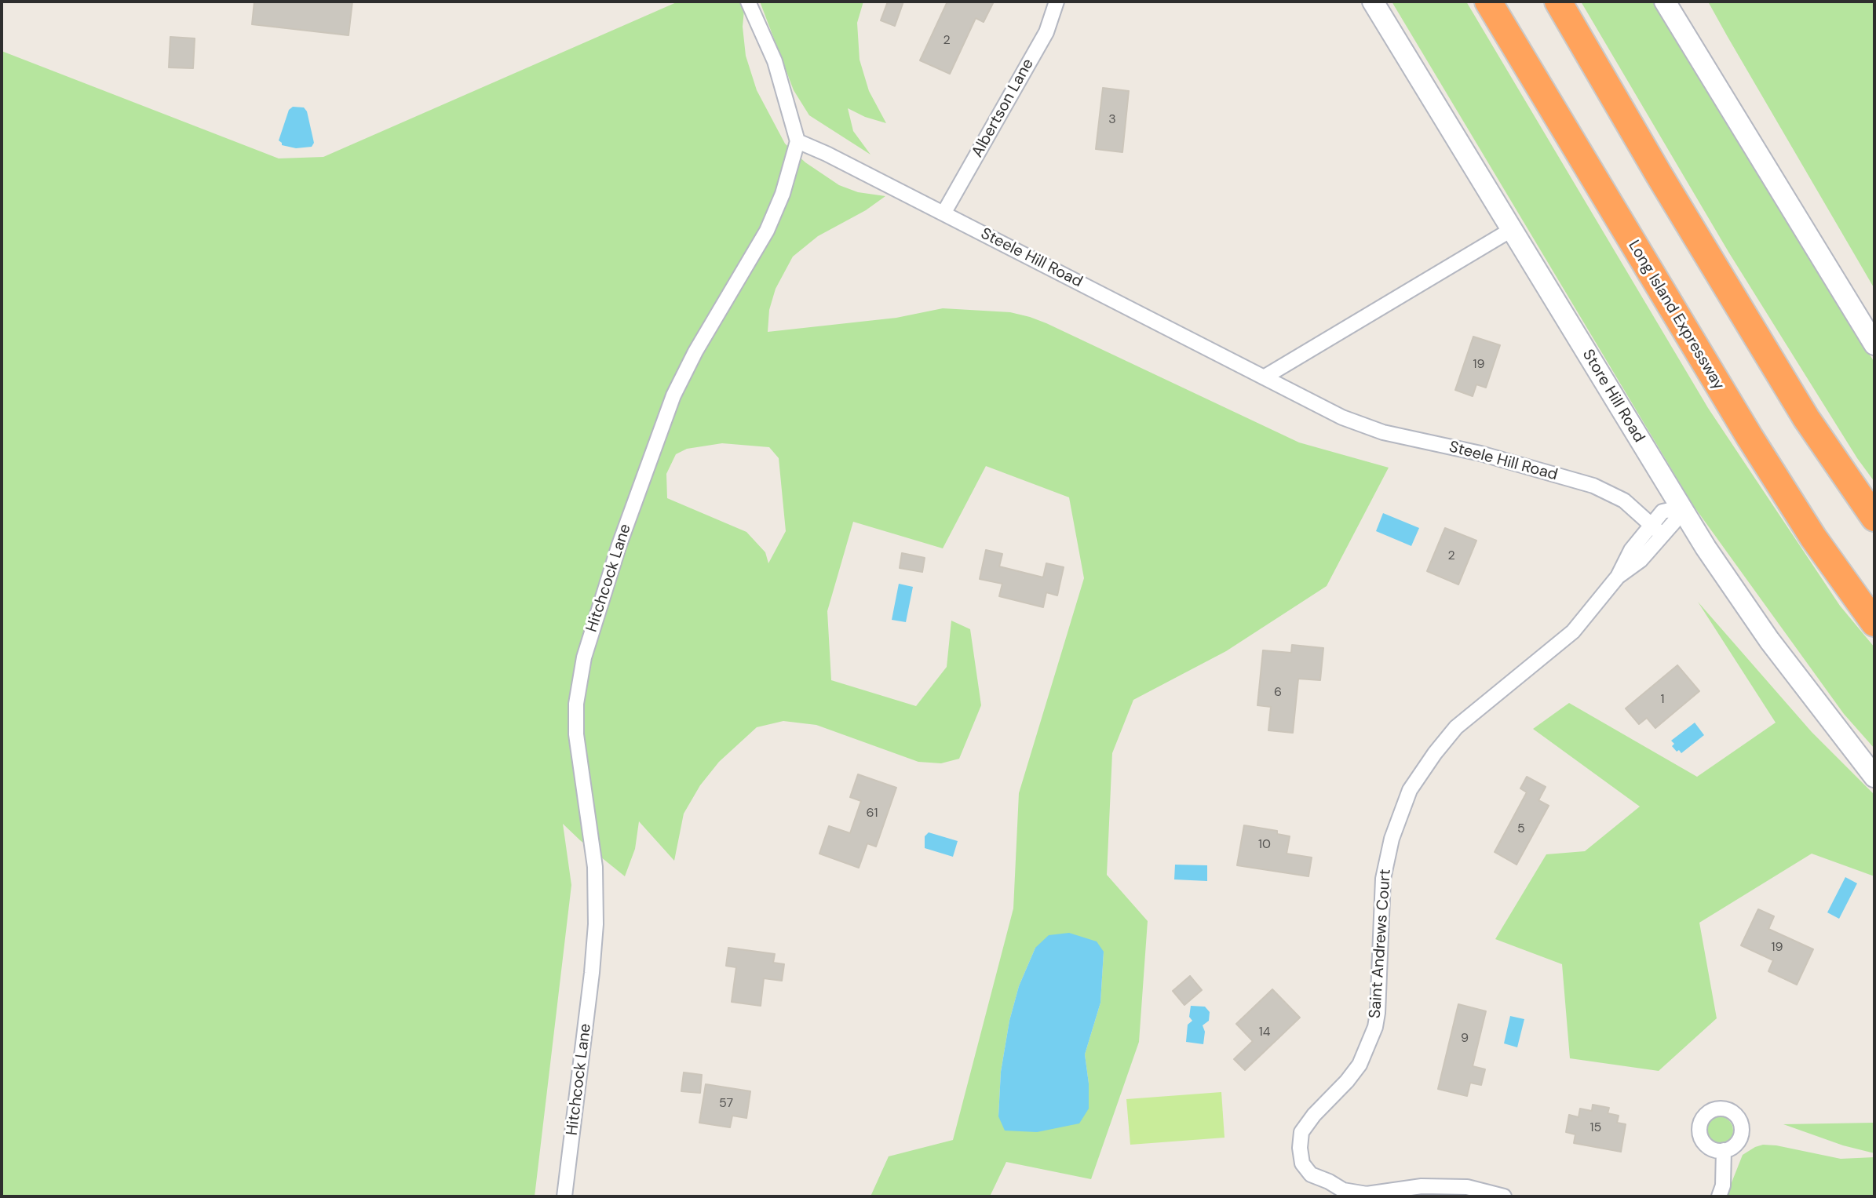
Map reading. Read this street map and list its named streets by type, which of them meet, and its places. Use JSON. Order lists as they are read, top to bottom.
{
  "streets": {
    "highway": ["Long Island Expressway"],
    "main road": ["Store Hill Road"],
    "street": [
      "Albertson Lane",
      "Steele Hill Road",
      "Hitchcock Lane",
      "Saint Andrews Court"
    ]
  },
  "crossings": [
    ["Albertson Lane", "Steele Hill Road"],
    ["Steele Hill Road", "Hitchcock Lane"],
    ["Steele Hill Road", "Saint Andrews Court"],
    ["Store Hill Road", "Saint Andrews Court"]
  ],
  "house_numbers": [
    "2",
    "3",
    "19",
    "2",
    "6",
    "1",
    "61",
    "5",
    "10",
    "19",
    "14",
    "9",
    "57",
    "15"
  ]
}
